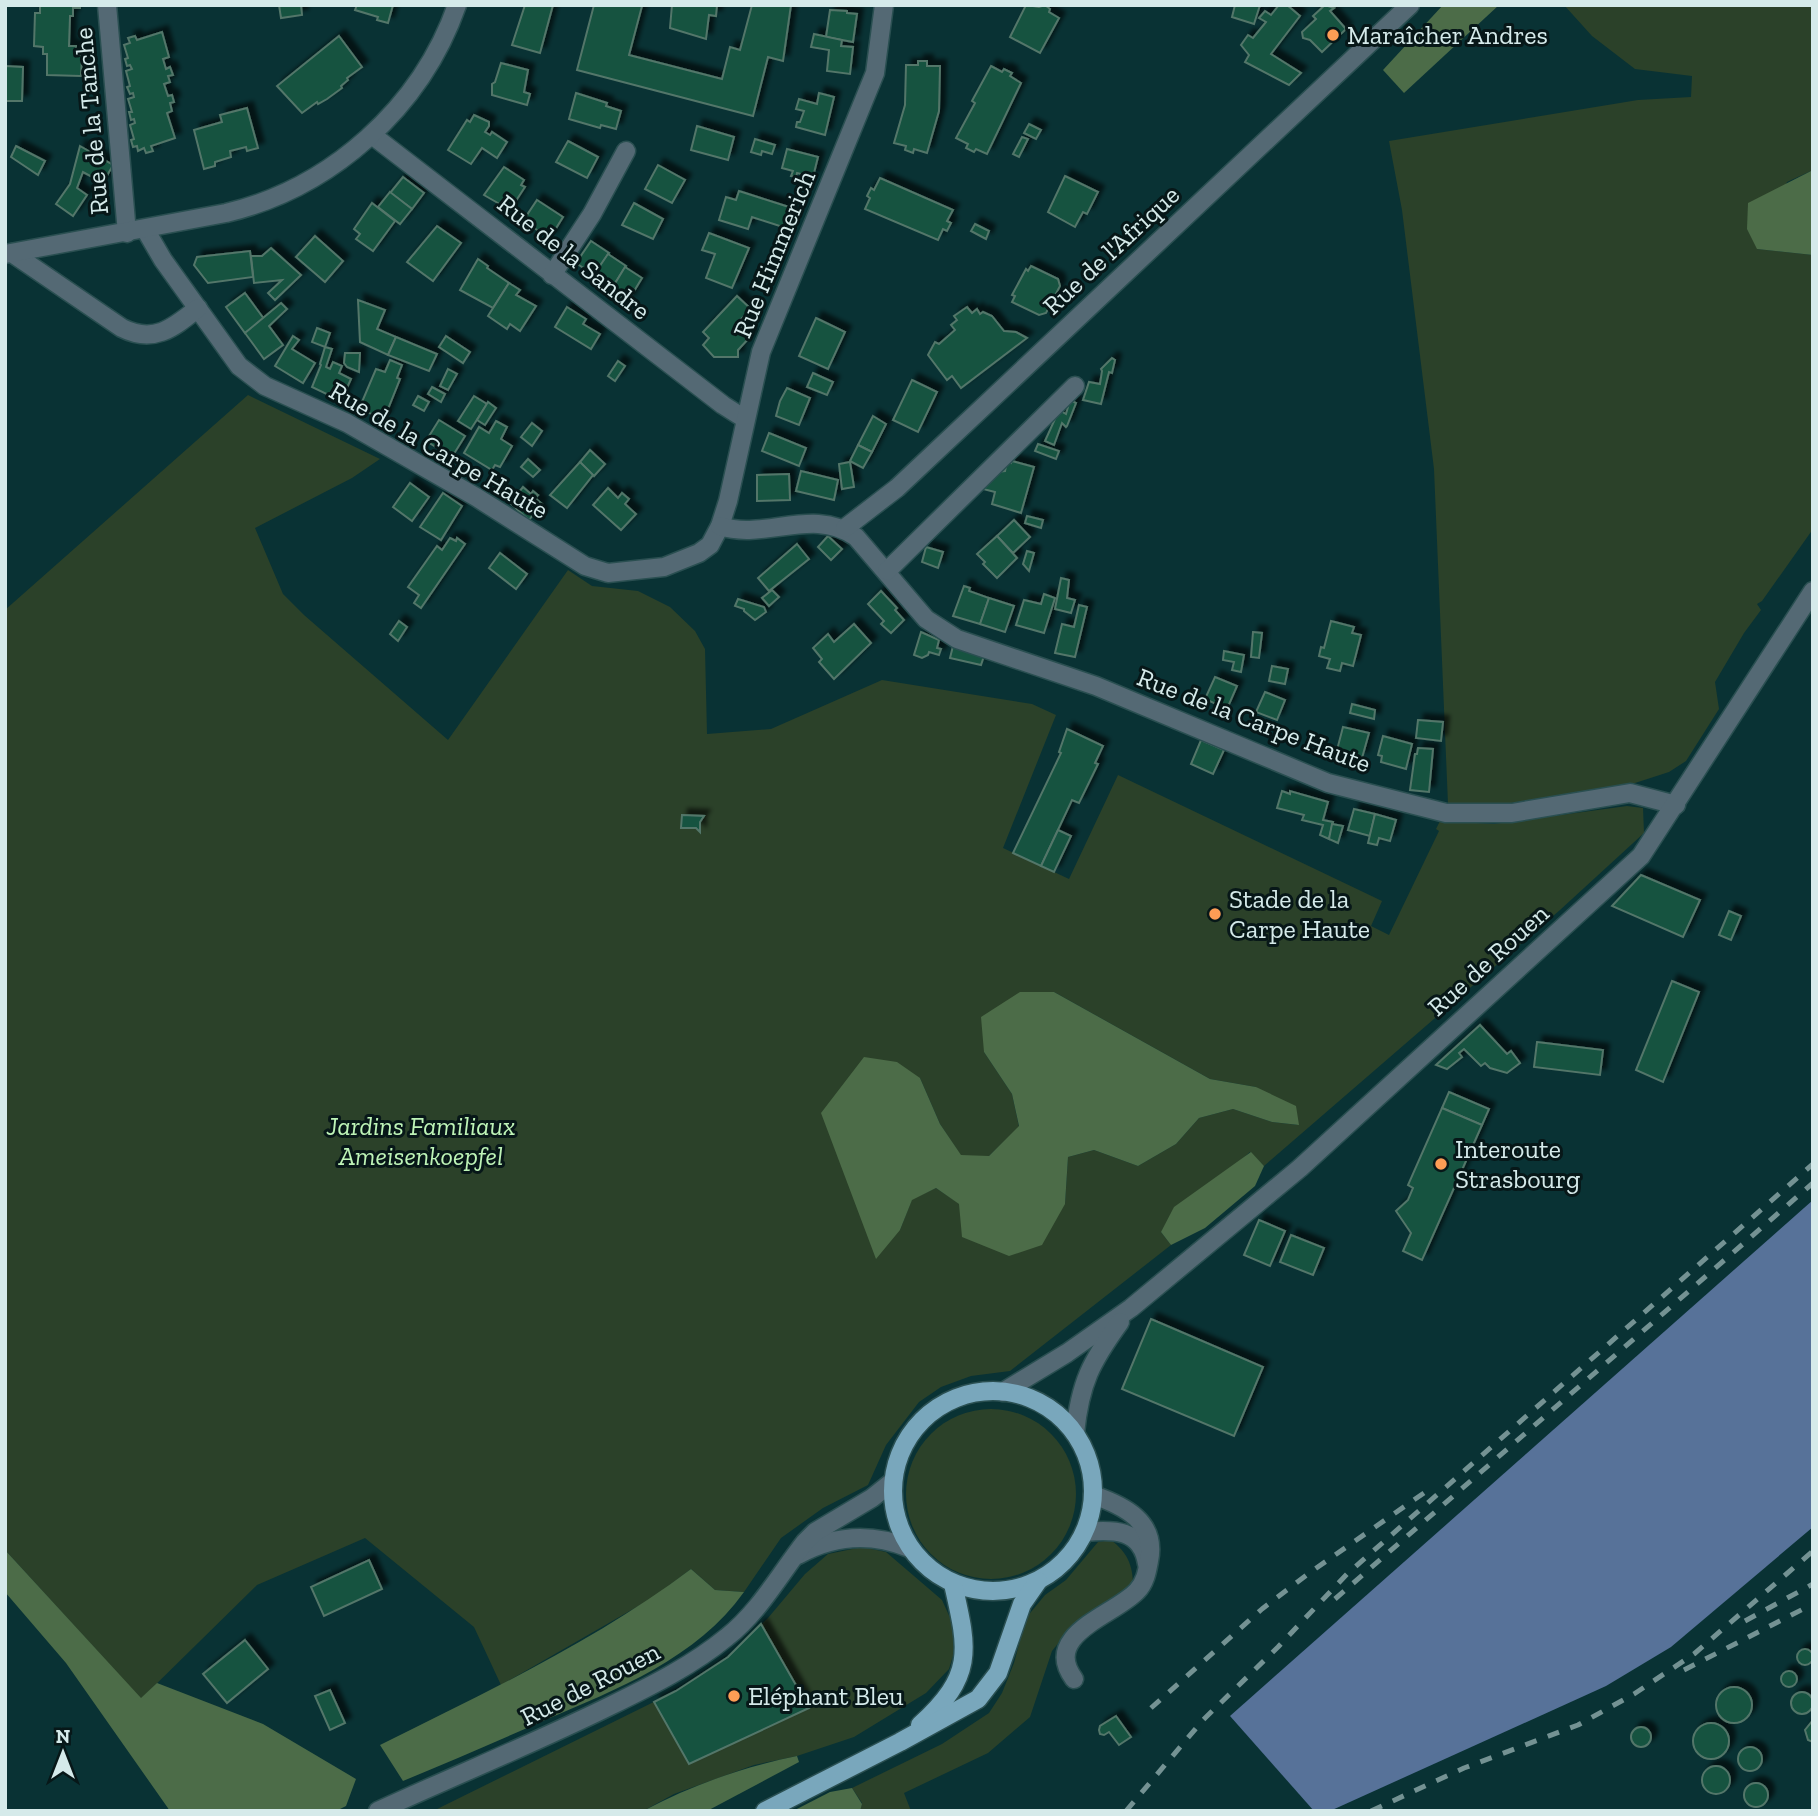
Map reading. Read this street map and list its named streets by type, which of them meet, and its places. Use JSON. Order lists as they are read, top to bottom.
{
  "streets": {
    "street": [
      "Rue de la Tanche",
      "Rue de l'Afrique",
      "Rue Himmerich",
      "Rue de la Sandre",
      "Rue de la Carpe Haute",
      "Rue de Rouen"
    ]
  },
  "crossings": [
    ["Rue de la Tanche", "Rue de la Carpe Haute"],
    ["Rue de l'Afrique", "Rue de la Carpe Haute"],
    ["Rue Himmerich", "Rue de la Sandre"],
    ["Rue Himmerich", "Rue de la Carpe Haute"],
    ["Rue de la Carpe Haute", "Rue de Rouen"]
  ],
  "parks": ["Jardins Familiaux Ameisenkoepfel"],
  "places": [
    "Maraîcher Andres",
    "Stade de la Carpe Haute",
    "Interoute Strasbourg",
    "Eléphant Bleu"
  ],
  "north": "top"
}
